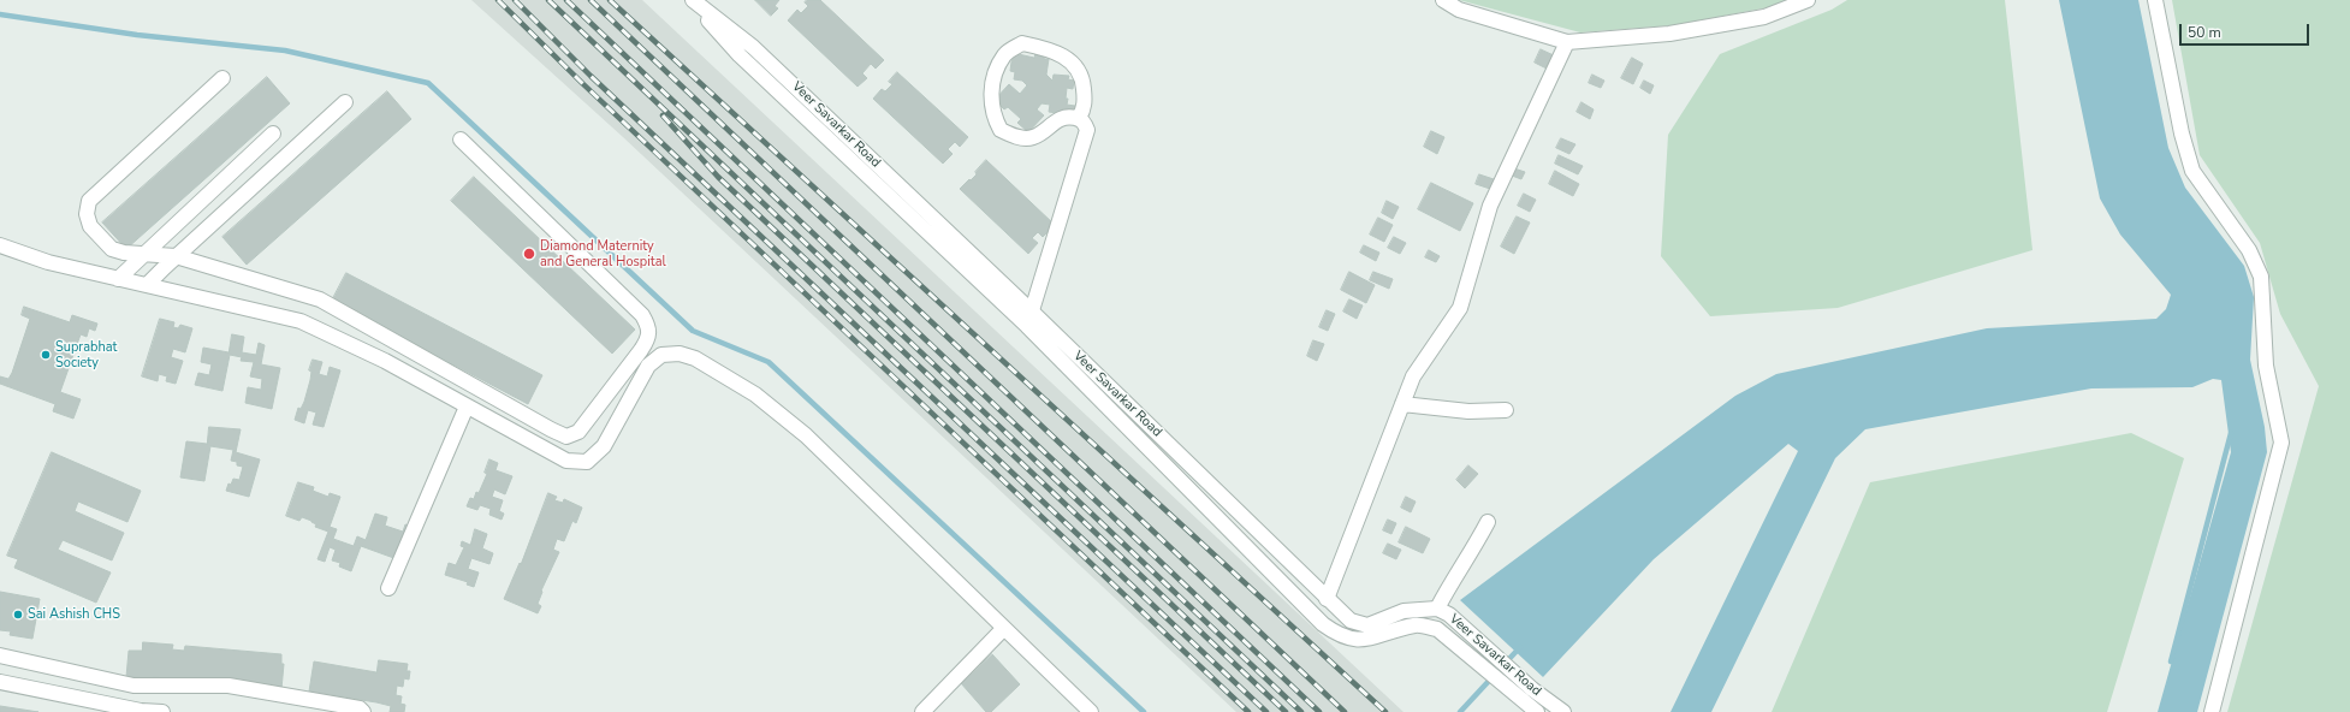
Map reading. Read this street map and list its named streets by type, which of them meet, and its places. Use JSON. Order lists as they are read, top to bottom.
{
  "streets": {
    "street": ["Veer Savarkar Road"]
  },
  "places": ["Diamond Maternity and General Hospital", "Suprabhat Society", "Sai Ashish CHS"],
  "scale_bar": "50 m"
}
